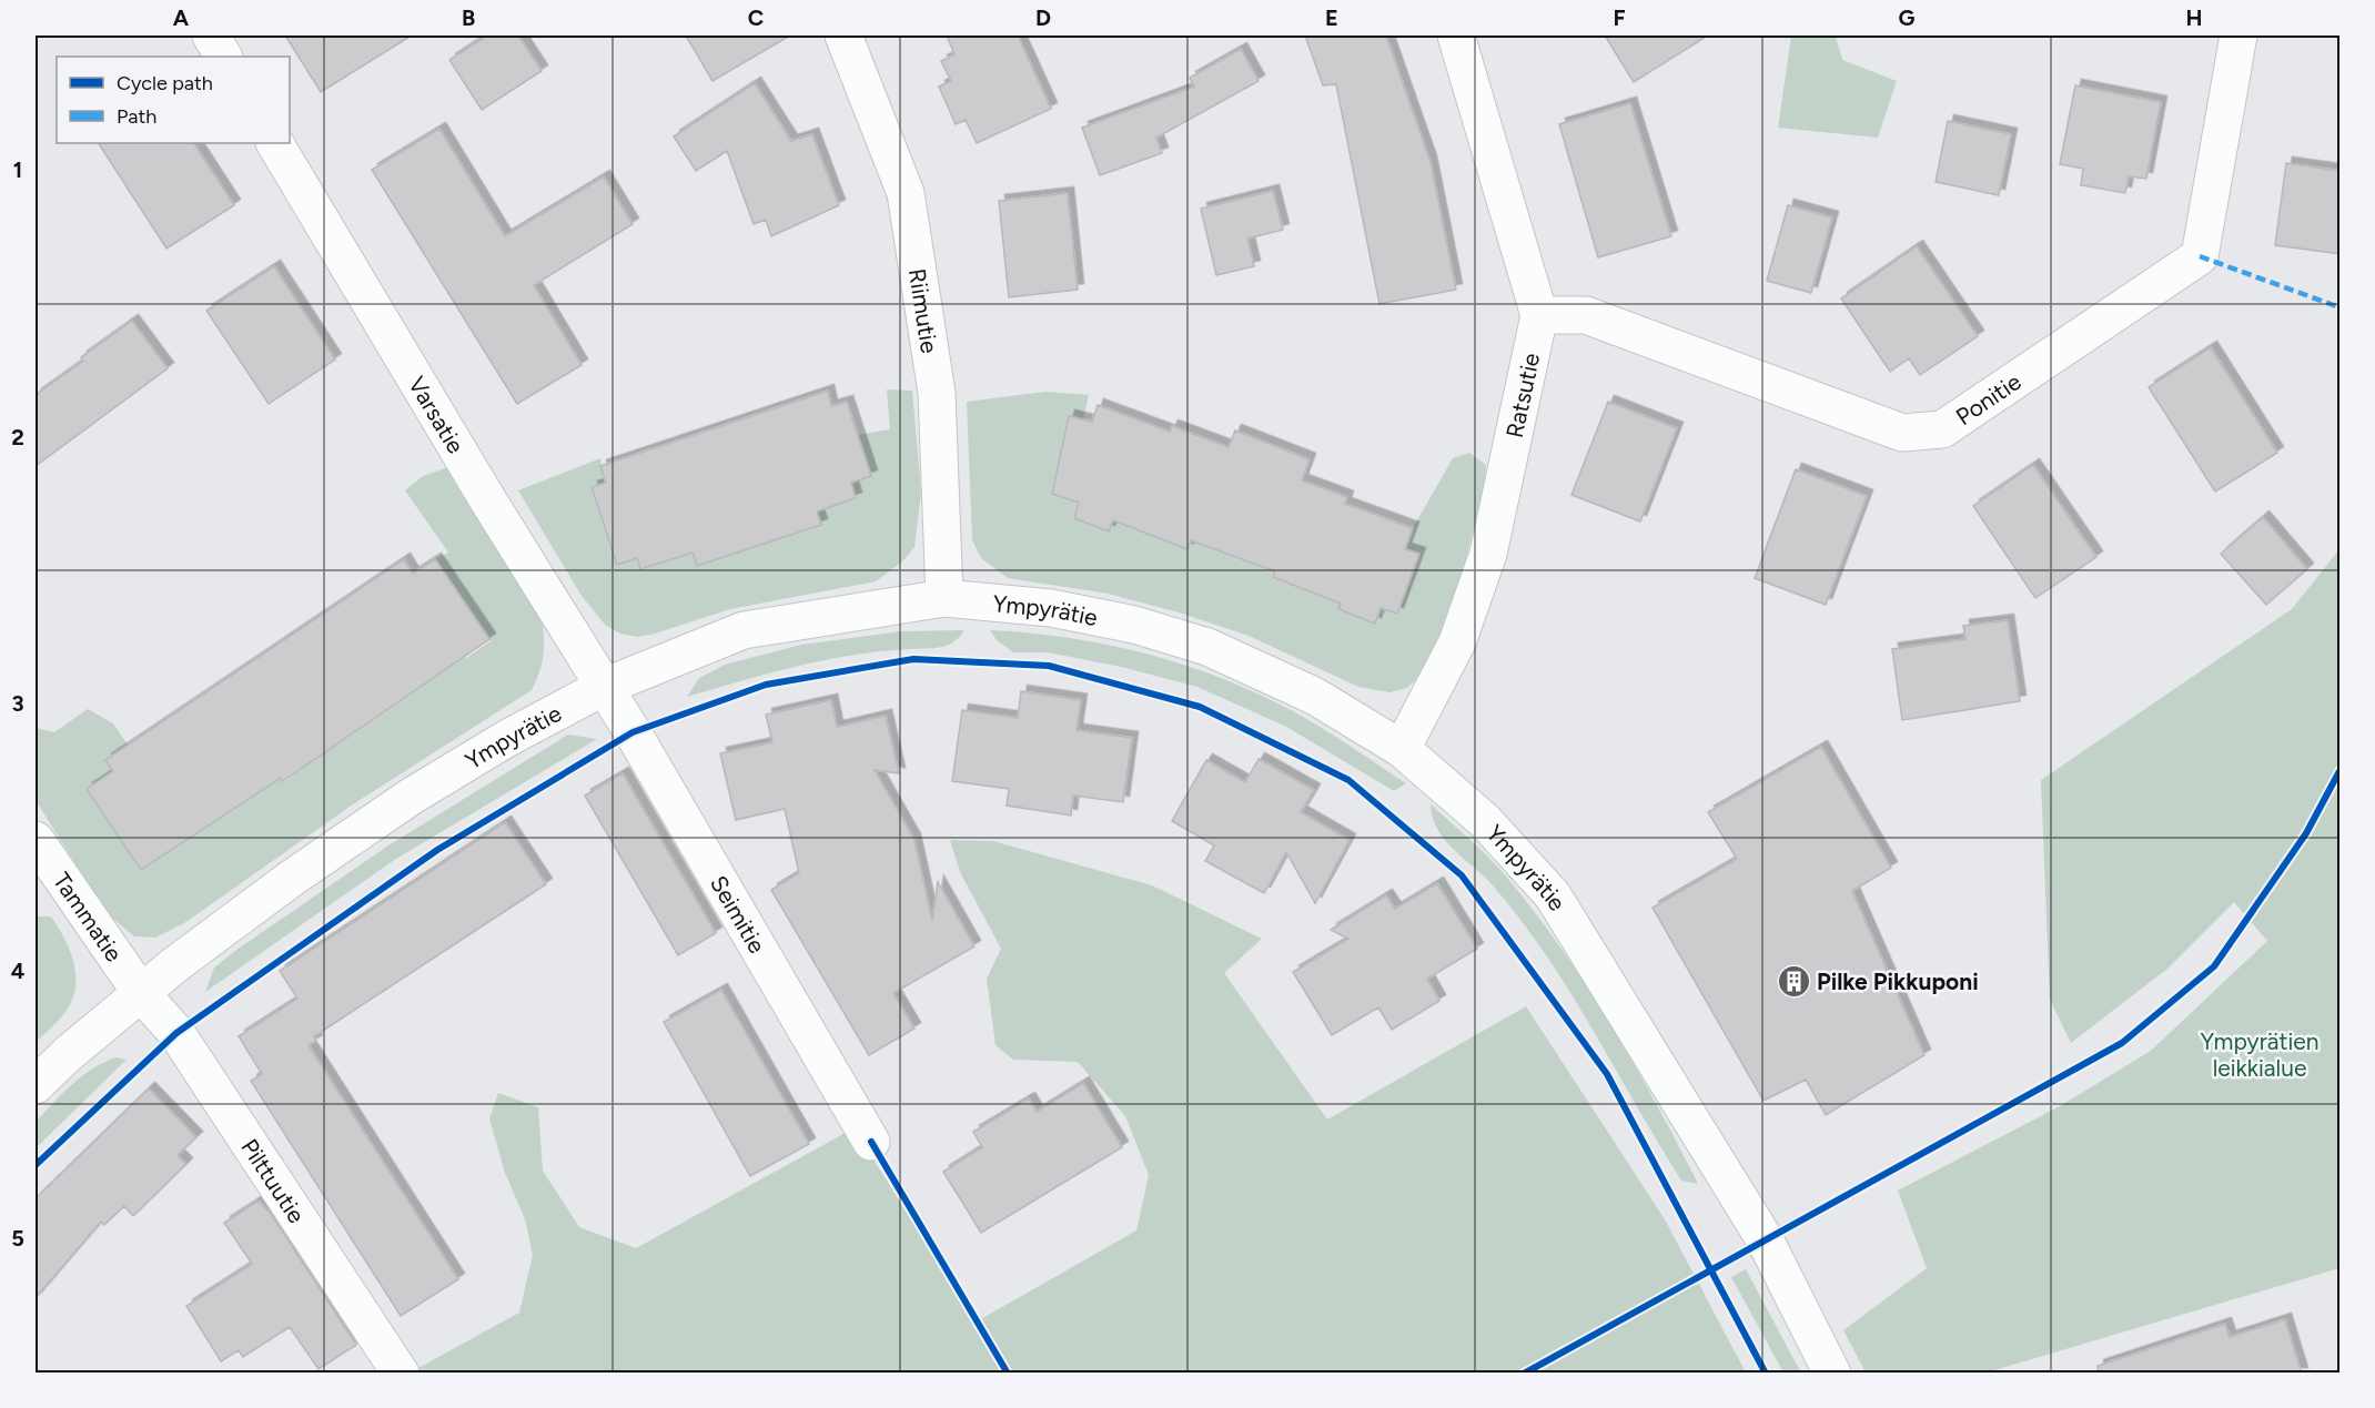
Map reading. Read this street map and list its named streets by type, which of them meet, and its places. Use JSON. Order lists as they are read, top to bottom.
{
  "streets": {
    "street": [
      "Riimutie",
      "Ratsutie",
      "Ponitie",
      "Varsatie",
      "Ympyrätie",
      "Seimitie",
      "Tammatie",
      "Pilttuutie"
    ]
  },
  "crossings": [
    ["Riimutie", "Ympyrätie"],
    ["Ratsutie", "Ponitie"],
    ["Ratsutie", "Ympyrätie"],
    ["Varsatie", "Ympyrätie"],
    ["Varsatie", "Seimitie"],
    ["Ympyrätie", "Seimitie"],
    ["Ympyrätie", "Tammatie"],
    ["Ympyrätie", "Pilttuutie"],
    ["Tammatie", "Pilttuutie"]
  ],
  "parks": ["Ympyrätien leikkialue"],
  "places": {
    "building": ["Pilke Pikkuponi"]
  },
  "legend": ["Cycle path", "Path"],
  "grid": {
    "columns": [
      "A",
      "B",
      "C",
      "D",
      "E",
      "F",
      "G",
      "H"
    ],
    "rows": [
      "1",
      "2",
      "3",
      "4",
      "5"
    ]
  }
}
